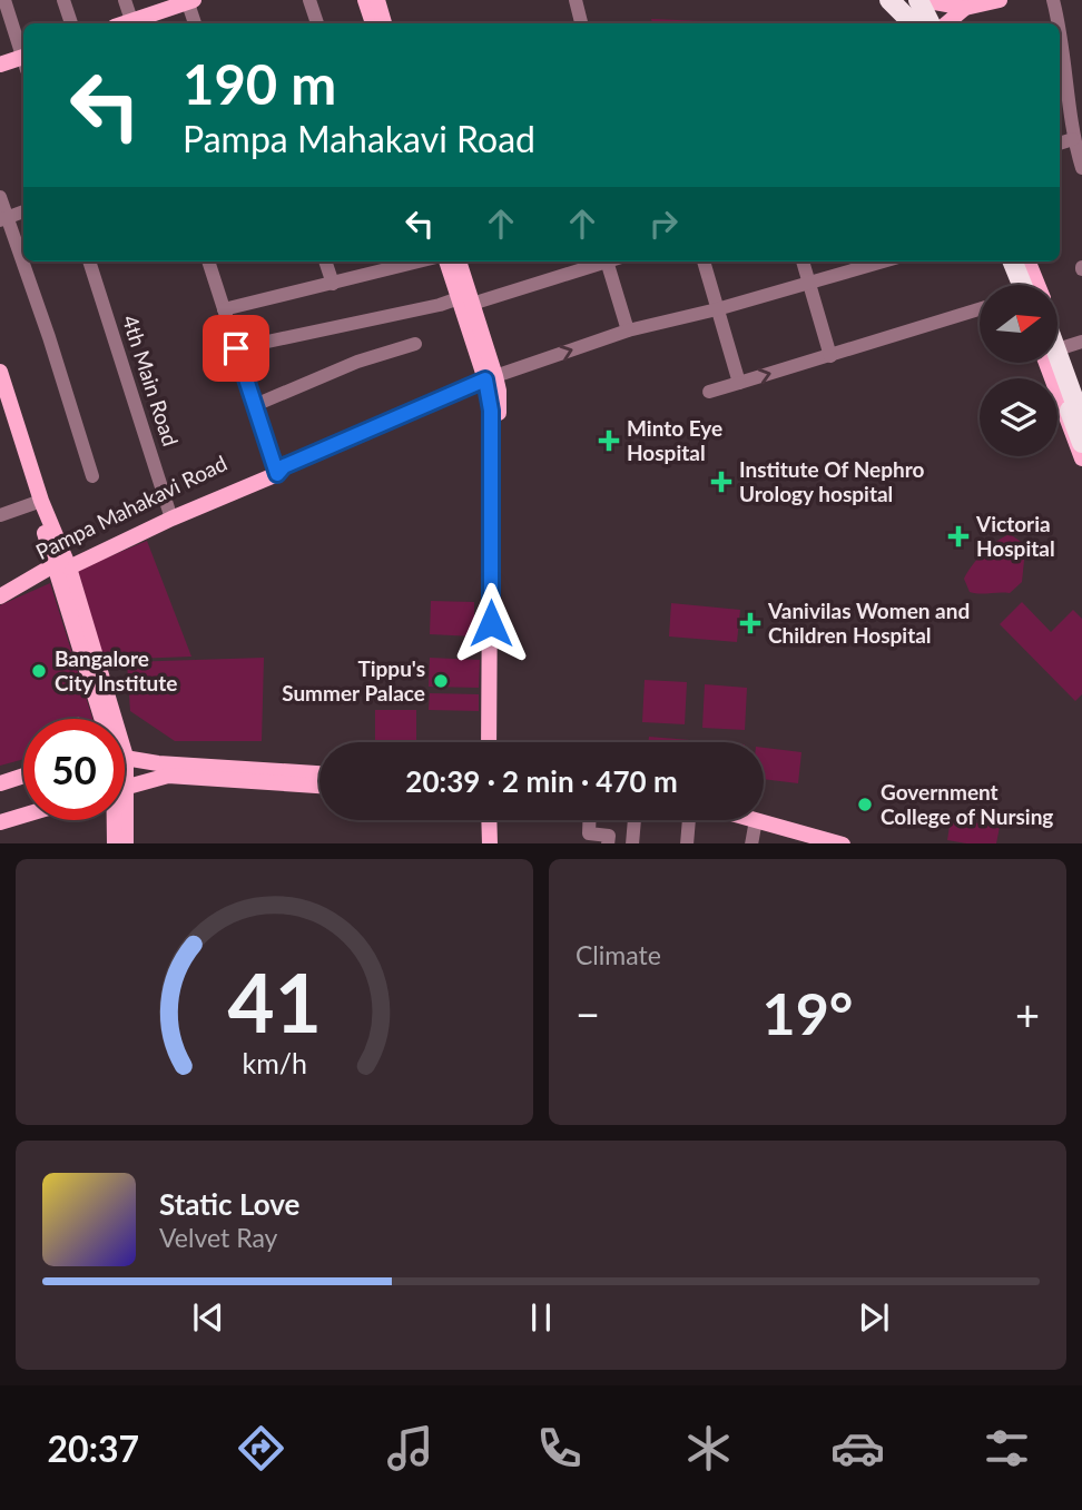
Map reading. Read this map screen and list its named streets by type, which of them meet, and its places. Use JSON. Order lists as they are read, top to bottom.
{
  "streets": {
    "main road": ["Pampa Mahakavi Road"],
    "street": ["4th Main Road"]
  },
  "crossings": [
    ["4th Main Road", "Pampa Mahakavi Road"]
  ],
  "places": {
    "health": [
      "Minto Eye Hospital",
      "Institute Of Nephro Urology hospital",
      "Victoria Hospital",
      "Vanivilas Women and Children Hospital"
    ],
    "other": ["Bangalore City Institute", "Tippu's Summer Palace", "Government College of Nursing"]
  },
  "north": "right",
  "page": {
    "turn": ["190 m", "Pampa Mahakavi Road"],
    "limit": "50",
    "trip": "20:39 · 2 min · 470 m",
    "tile": "Climate",
    "heat": ["−", "19°", "+"],
    "song": ["Static Love", "Velvet Ray"],
    "tabs": "20:37",
    "gauge": ["41", "km/h"]
  }
}
